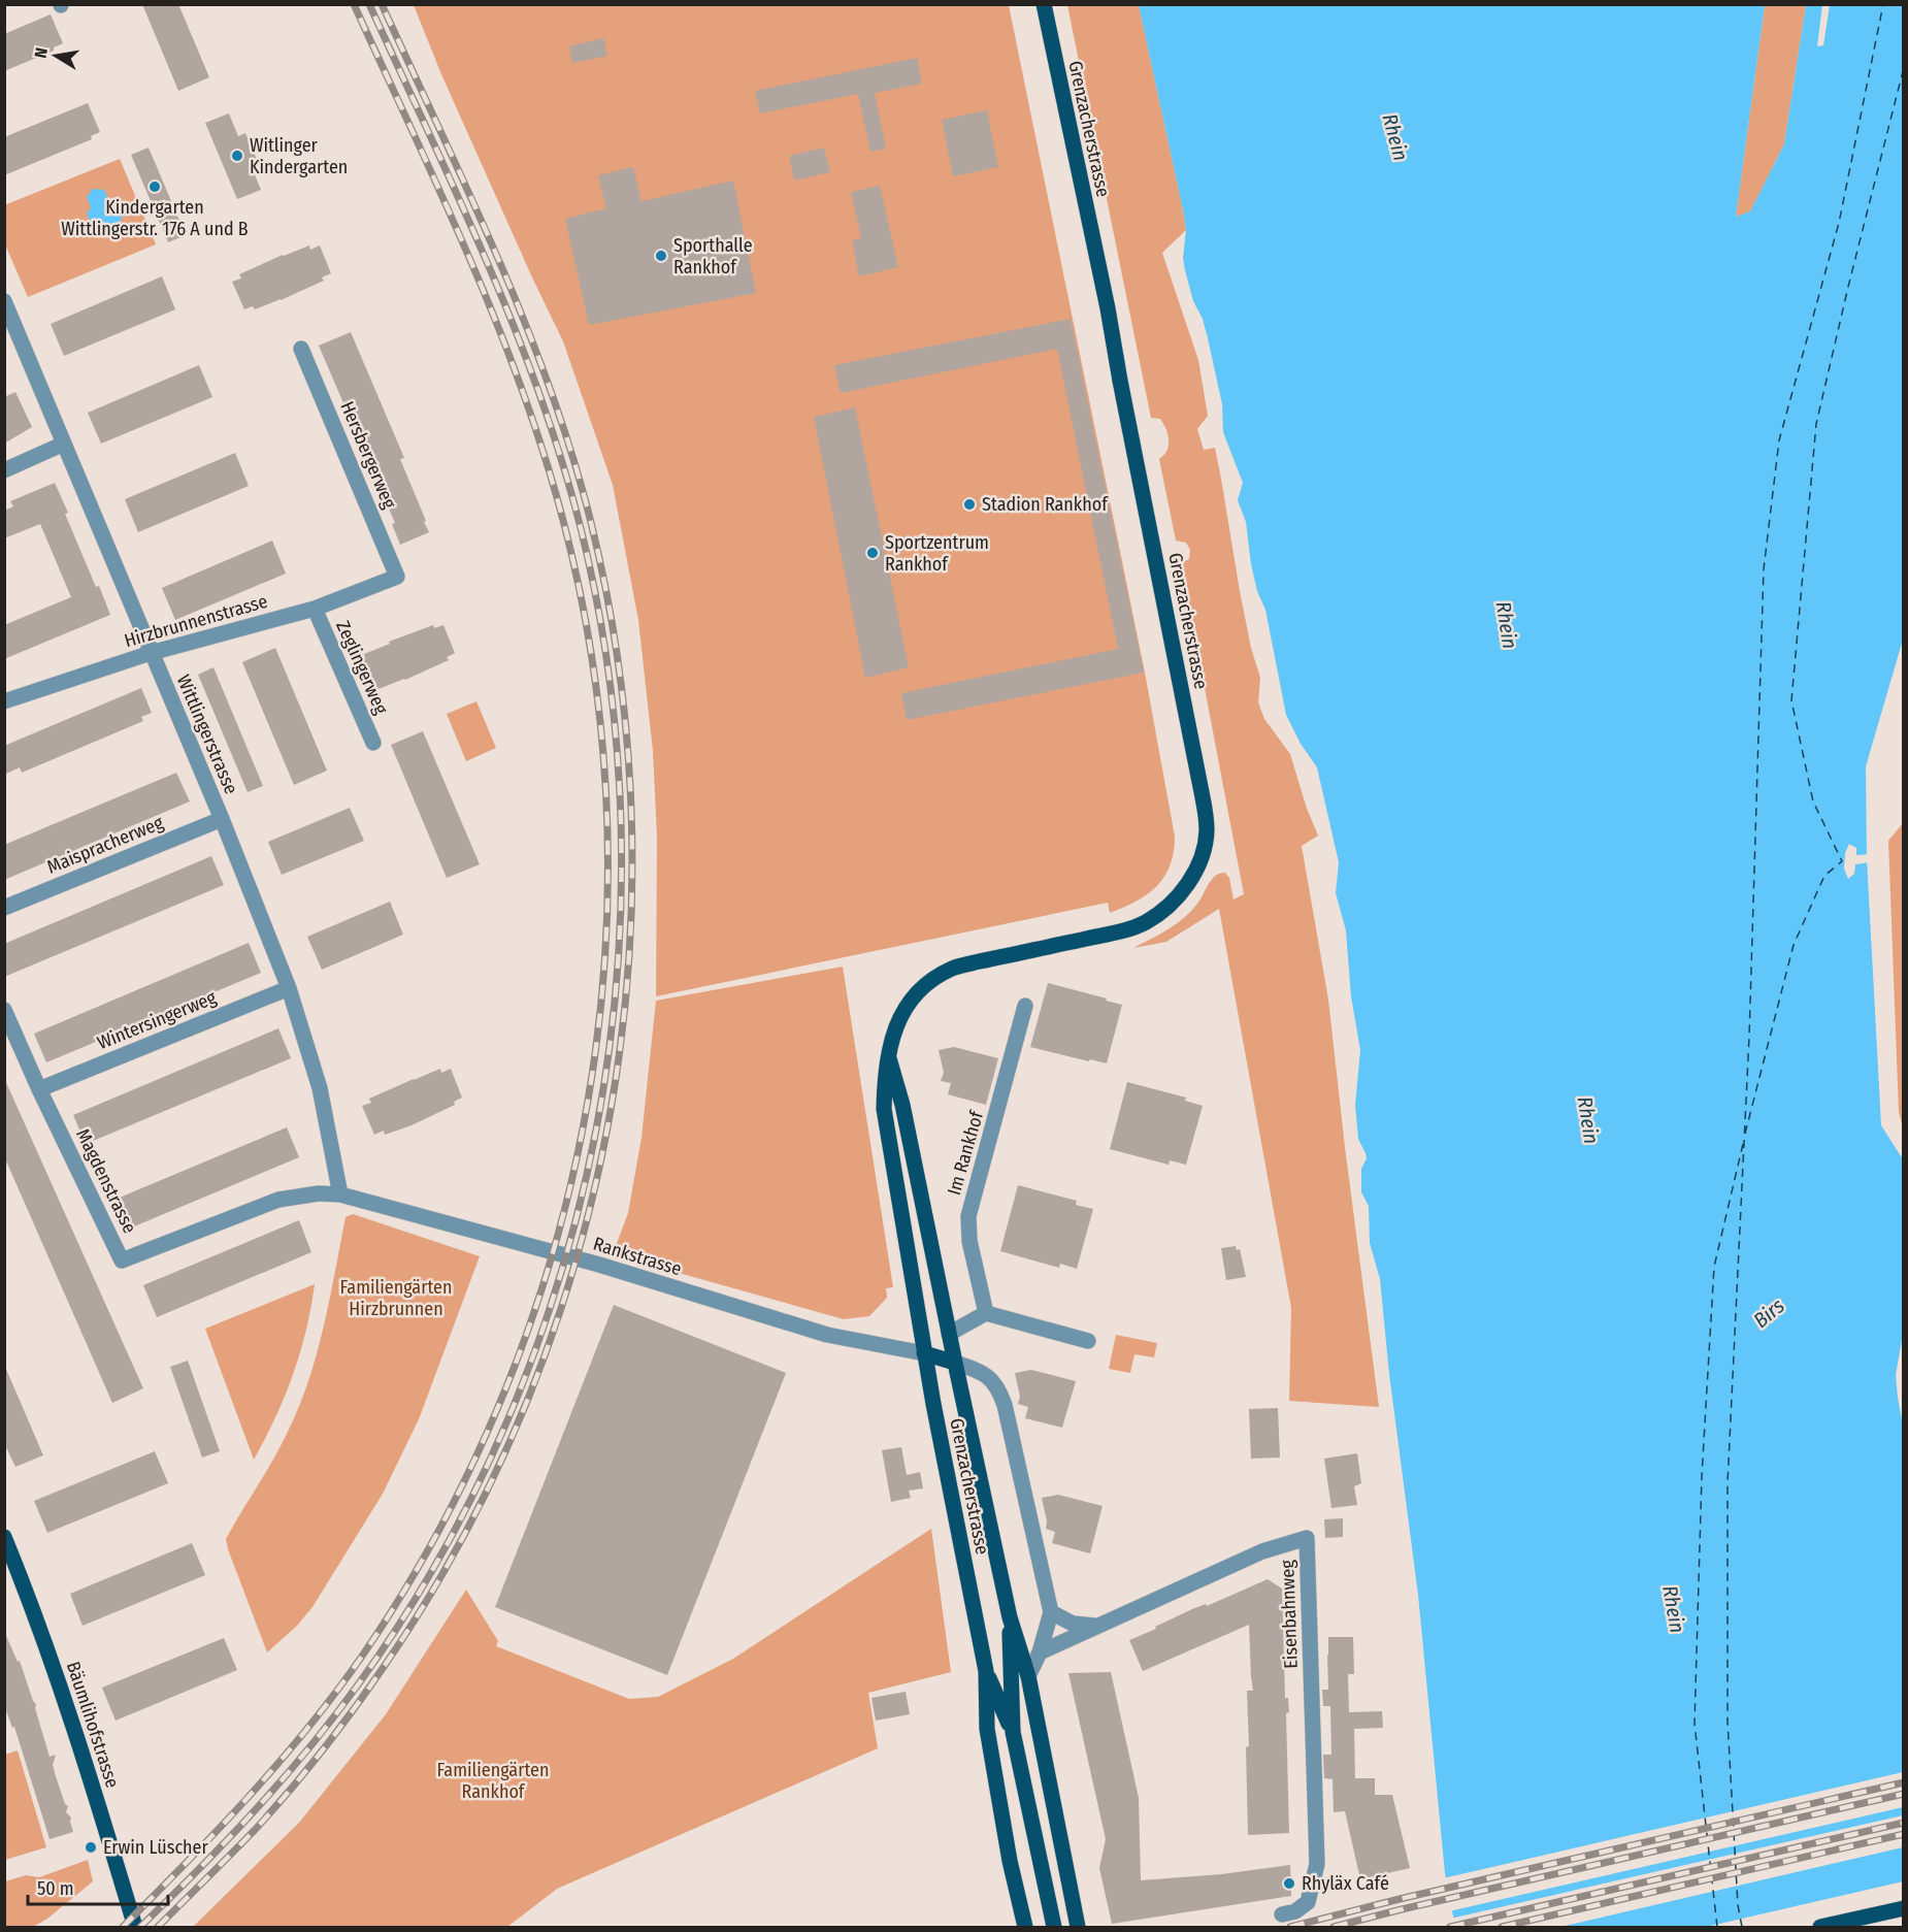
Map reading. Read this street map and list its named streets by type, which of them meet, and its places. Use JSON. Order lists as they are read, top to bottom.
{
  "streets": {
    "main road": ["Grenzacherstrasse", "Bäumlihofstrasse"],
    "street": [
      "Hersbergerweg",
      "Hirzbrunnenstrasse",
      "Zeglingerweg",
      "Wittlingerstrasse",
      "Maispracherweg",
      "Wintersingerweg",
      "Im Rankhof",
      "Magdenstrasse",
      "Rankstrasse",
      "Eisenbahnweg"
    ]
  },
  "crossings": [
    ["Grenzacherstrasse", "Rankstrasse"],
    ["Hersbergerweg", "Hirzbrunnenstrasse"],
    ["Hirzbrunnenstrasse", "Zeglingerweg"],
    ["Hirzbrunnenstrasse", "Wittlingerstrasse"],
    ["Wittlingerstrasse", "Maispracherweg"],
    ["Wittlingerstrasse", "Wintersingerweg"],
    ["Wittlingerstrasse", "Magdenstrasse"],
    ["Wittlingerstrasse", "Rankstrasse"],
    ["Wintersingerweg", "Magdenstrasse"],
    ["Magdenstrasse", "Rankstrasse"]
  ],
  "water": ["Rhein", "Birs"],
  "parks": ["Familiengärten Hirzbrunnen", "Familiengärten Rankhof"],
  "places": [
    "Witlinger Kindergarten",
    "Kindergarten Wittlingerstr. 176 A und B",
    "Sporthalle Rankhof",
    "Stadion Rankhof",
    "Sportzentrum Rankhof",
    "Erwin Lüscher",
    "Rhyläx Café"
  ],
  "scale_bar": "50 m",
  "north": "left"
}
